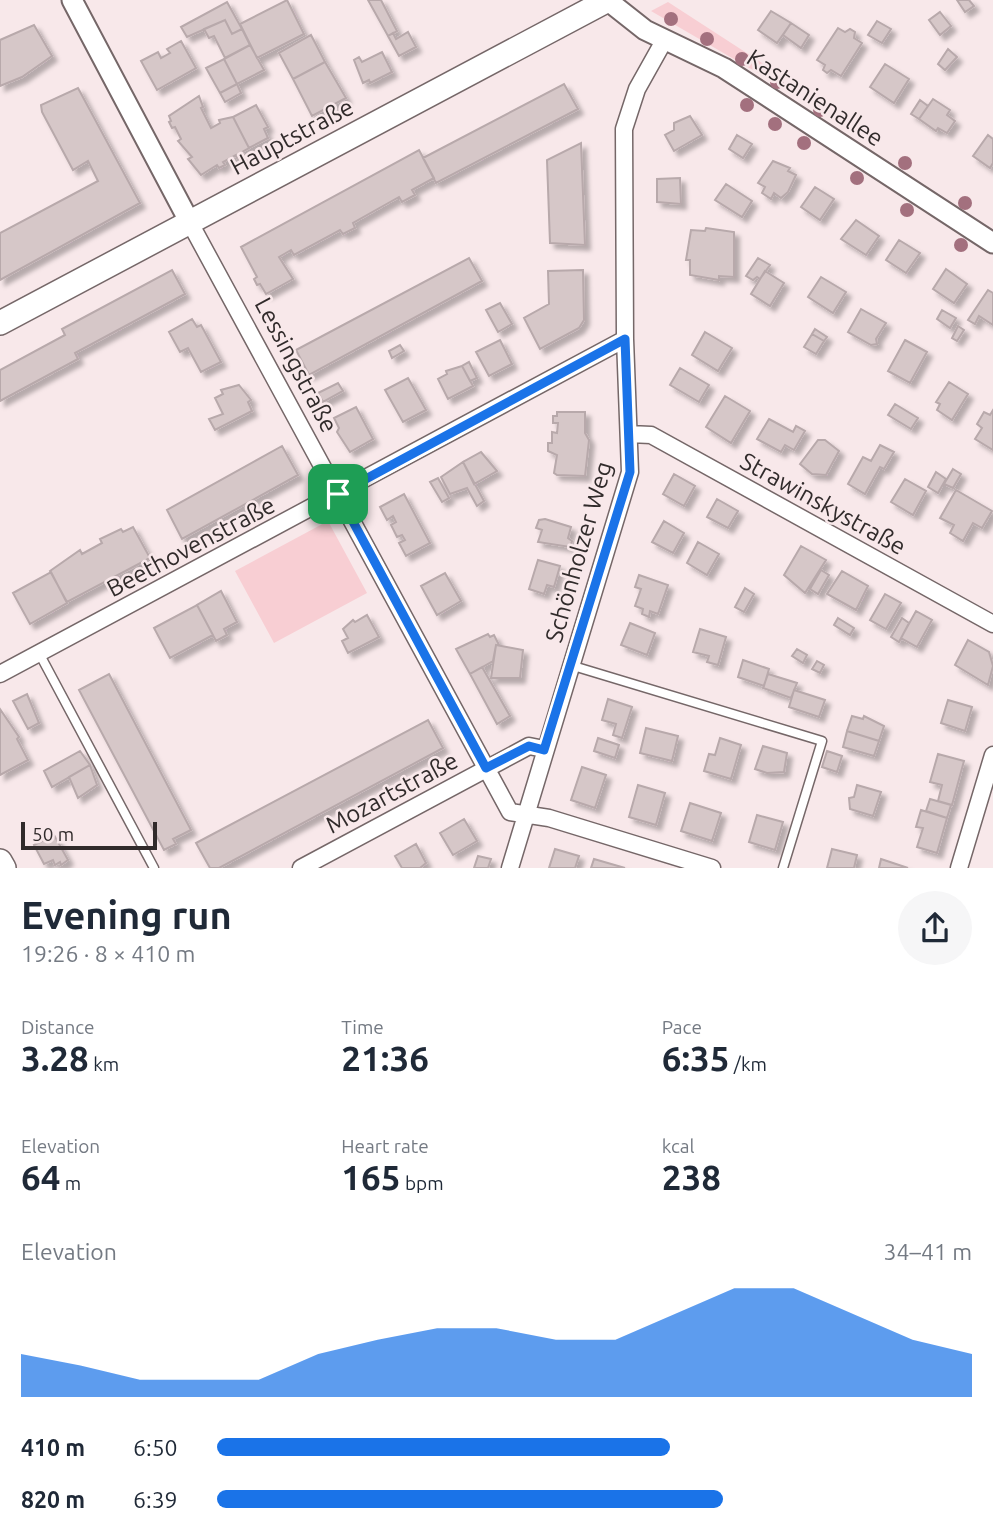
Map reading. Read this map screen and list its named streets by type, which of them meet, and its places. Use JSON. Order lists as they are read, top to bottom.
{
  "streets": {
    "main road": ["Hauptstraße"],
    "street": [
      "Kastanienallee",
      "Lessingstraße",
      "Strawinskystraße",
      "Beethovenstraße",
      "Schönholzer Weg",
      "Mozartstraße"
    ]
  },
  "crossings": [
    ["Kastanienallee", "Hauptstraße"],
    ["Kastanienallee", "Schönholzer Weg"],
    ["Hauptstraße", "Lessingstraße"],
    ["Lessingstraße", "Beethovenstraße"],
    ["Lessingstraße", "Schönholzer Weg"],
    ["Lessingstraße", "Mozartstraße"],
    ["Strawinskystraße", "Schönholzer Weg"],
    ["Beethovenstraße", "Schönholzer Weg"],
    ["Schönholzer Weg", "Mozartstraße"]
  ],
  "scale_bar": "50 m",
  "page": {
    "scale": "50 m",
    "heading": ["Evening run", "19:26 · 8 × 410 m"],
    "stats": [
      ["Distance", "3.28 km"],
      ["Time", "21:36"],
      ["Pace", "6:35 /km"],
      ["Elevation", "64 m"],
      ["Heart rate", "165 bpm"],
      ["kcal", "238"]
    ],
    "chart": ["Elevation", "34–41 m"],
    "list": [
      {
        "name": "410 m",
        "note": "6:50"
      },
      {
        "name": "820 m",
        "note": "6:39"
      }
    ]
  }
}
